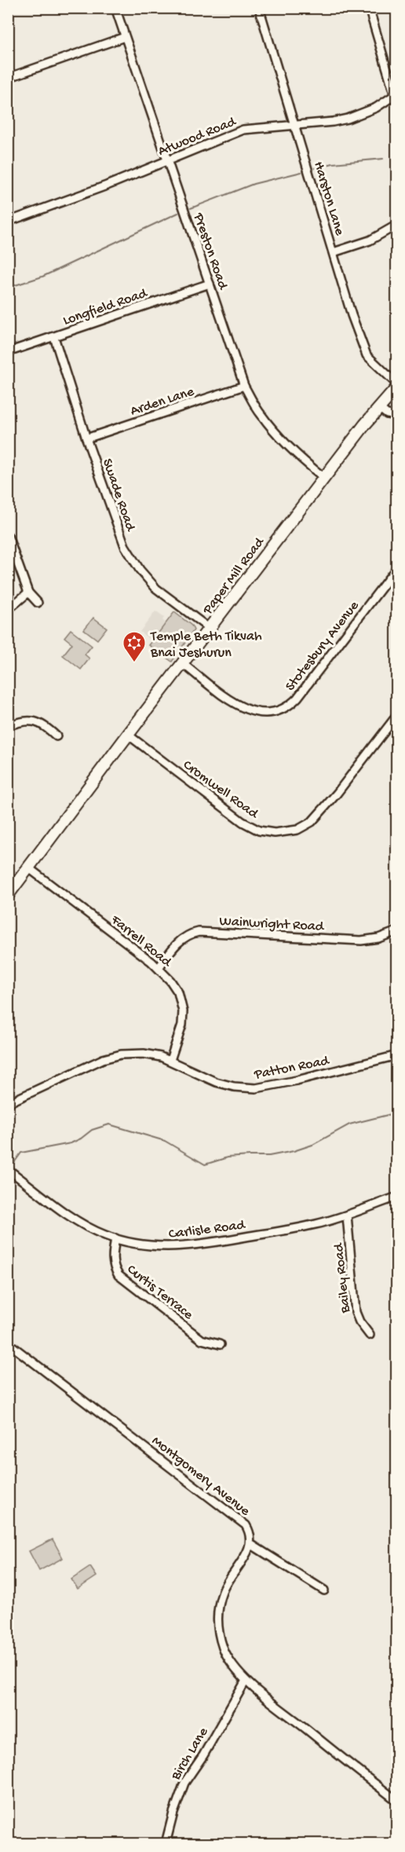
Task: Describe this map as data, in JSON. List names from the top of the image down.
{
  "streets": {
    "main road": ["Paper Mill Road"],
    "street": [
      "Atwood Road",
      "Harston Lane",
      "Preston Road",
      "Longfield Road",
      "Arden Lane",
      "Swade Road",
      "Stotesbury Avenue",
      "Cromwell Road",
      "Wainwright Road",
      "Farrell Road",
      "Patton Road",
      "Carlisle Road",
      "Bailey Road",
      "Curtis Terrace",
      "Montgomery Avenue",
      "Birch Lane"
    ]
  },
  "crossings": [
    ["Atwood Road", "Harston Lane"],
    ["Atwood Road", "Preston Road"],
    ["Harston Lane", "Paper Mill Road"],
    ["Preston Road", "Longfield Road"],
    ["Preston Road", "Arden Lane"],
    ["Preston Road", "Paper Mill Road"],
    ["Longfield Road", "Swade Road"],
    ["Arden Lane", "Swade Road"],
    ["Swade Road", "Paper Mill Road"],
    ["Paper Mill Road", "Stotesbury Avenue"],
    ["Paper Mill Road", "Cromwell Road"],
    ["Paper Mill Road", "Farrell Road"],
    ["Wainwright Road", "Farrell Road"],
    ["Farrell Road", "Patton Road"],
    ["Carlisle Road", "Bailey Road"],
    ["Carlisle Road", "Curtis Terrace"]
  ],
  "places": {
    "synagogue": ["Temple Beth Tikvah Bnai Jeshurun"]
  }
}
